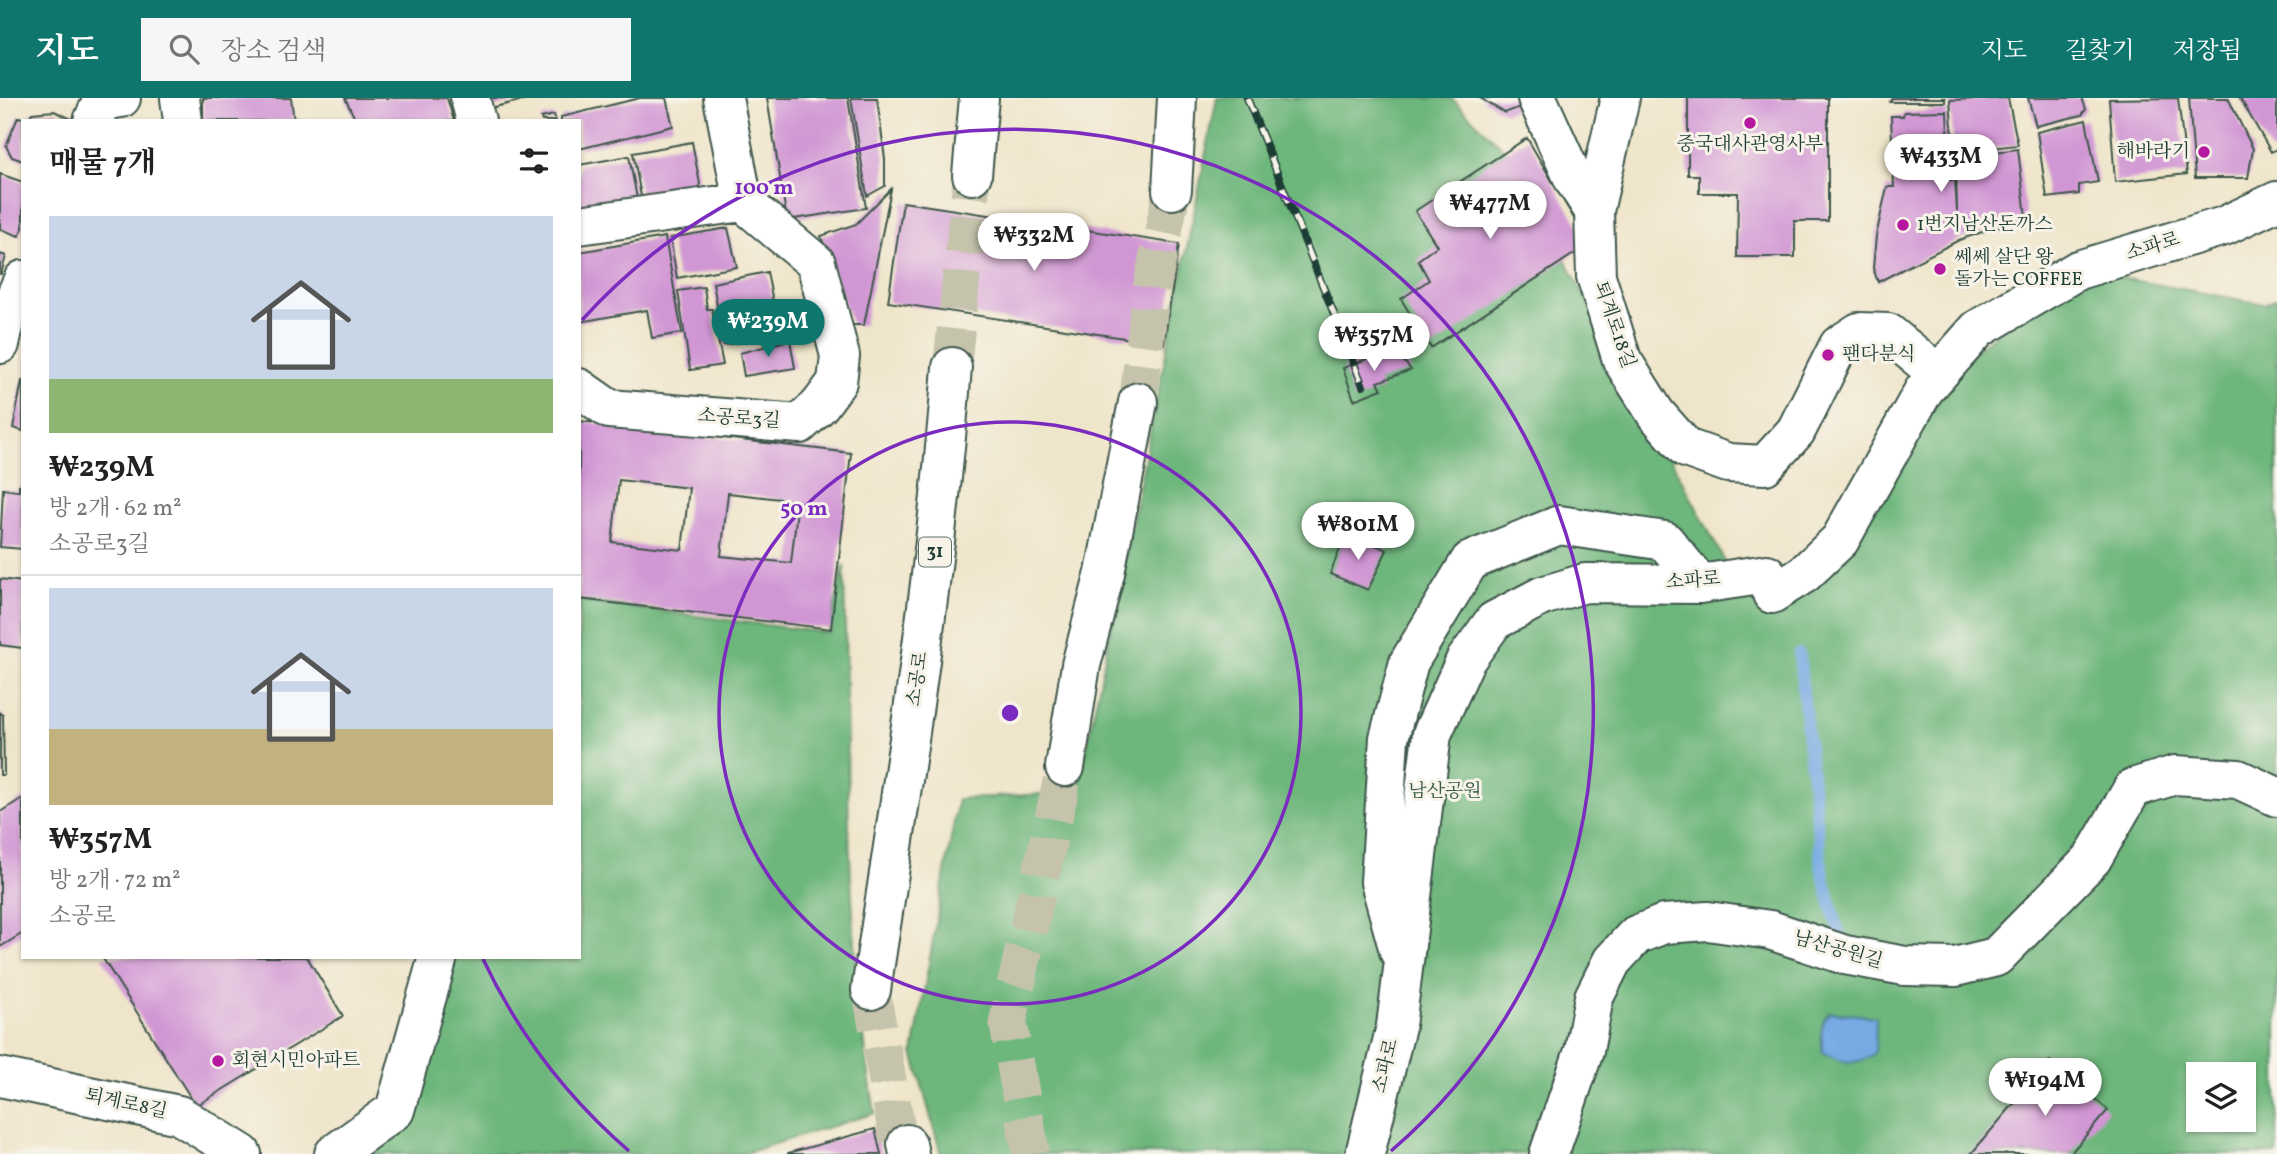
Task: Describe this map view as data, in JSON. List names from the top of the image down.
{
  "streets": {
    "street": [
      "소파로",
      "퇴계로18길",
      "소공로3길",
      "31",
      "소공로",
      "남산공원길",
      "퇴계로8길"
    ]
  },
  "crossings": [
    ["소파로", "퇴계로18길"]
  ],
  "parks": ["남산공원"],
  "places": [
    "중국대사관영사부",
    "해바라기",
    "1번지남산돈까스",
    "쎄쎄 살단 왕 돌가는 COFFEE",
    "팬다분식",
    "회현시민아파트"
  ],
  "page": {
    "header": "지도",
    "search": "장소 검색",
    "nav": ["지도", "길찾기", "저장됨"],
    "heading": "매물 7개",
    "price": [
      "₩433M",
      "₩477M",
      "₩332M",
      "₩239M",
      "₩357M",
      "₩801M",
      "₩194M"
    ],
    "list": [
      {
        "name": "₩239M",
        "note": "방 2개 · 62 m² · 소공로3길"
      },
      {
        "name": "₩357M",
        "note": "방 2개 · 72 m² · 소공로"
      }
    ]
  },
  "rings": ["100 m", "50 m"]
}
